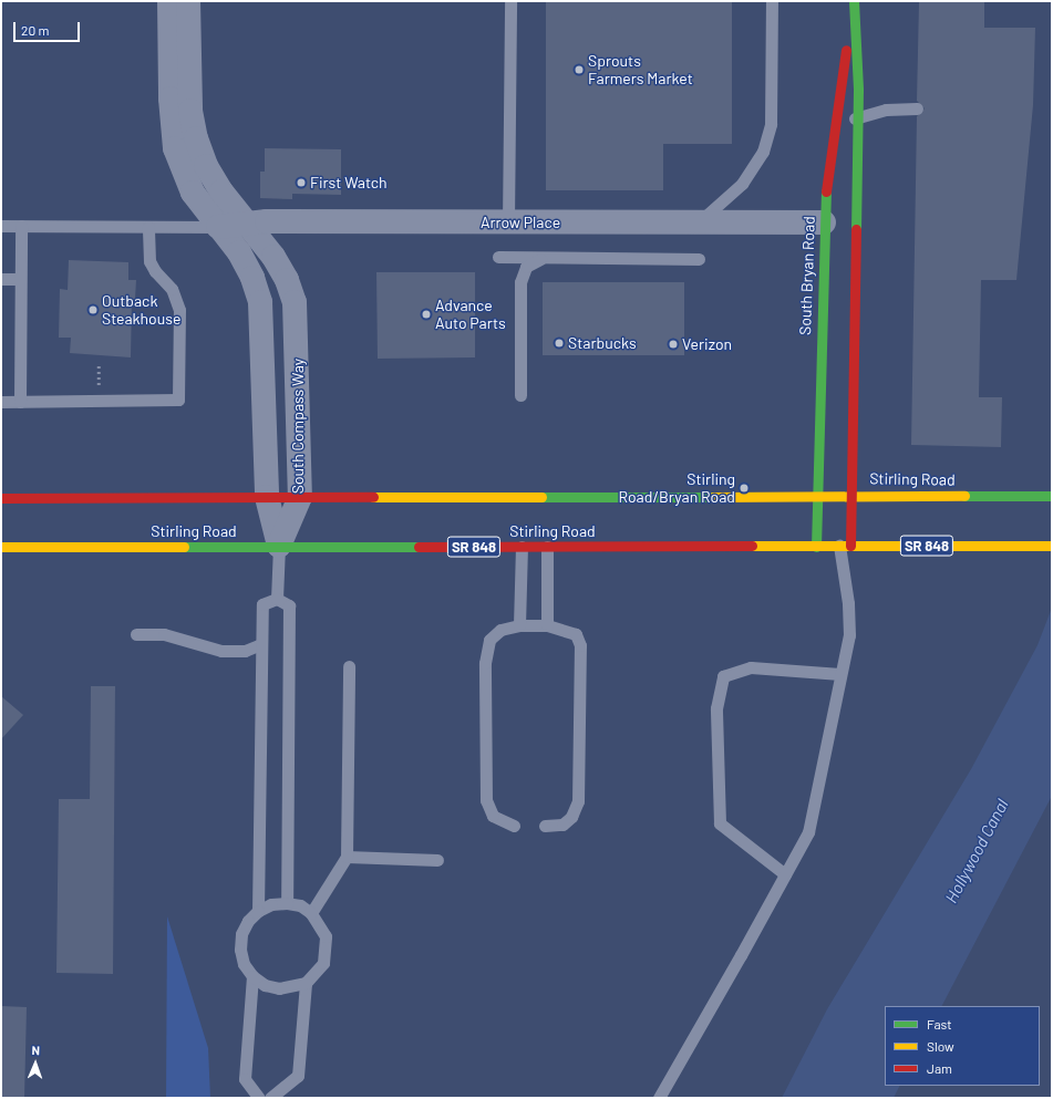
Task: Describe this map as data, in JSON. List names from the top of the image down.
{
  "streets": {
    "main road": ["South Bryan Road", "Stirling Road", "SR 848"],
    "street": ["Arrow Place", "South Compass Way"]
  },
  "crossings": [
    ["Arrow Place", "South Bryan Road"],
    ["Arrow Place", "South Compass Way"],
    ["South Bryan Road", "Stirling Road"],
    ["South Compass Way", "Stirling Road"]
  ],
  "water": ["Hollywood Canal"],
  "places": [
    "Sprouts Farmers Market",
    "First Watch",
    "Outback Steakhouse",
    "Advance Auto Parts",
    "Starbucks",
    "Verizon",
    "Stirling Road/Bryan Road"
  ],
  "legend": ["Fast", "Slow", "Jam"],
  "scale_bar": "20 m",
  "north": "top"
}
